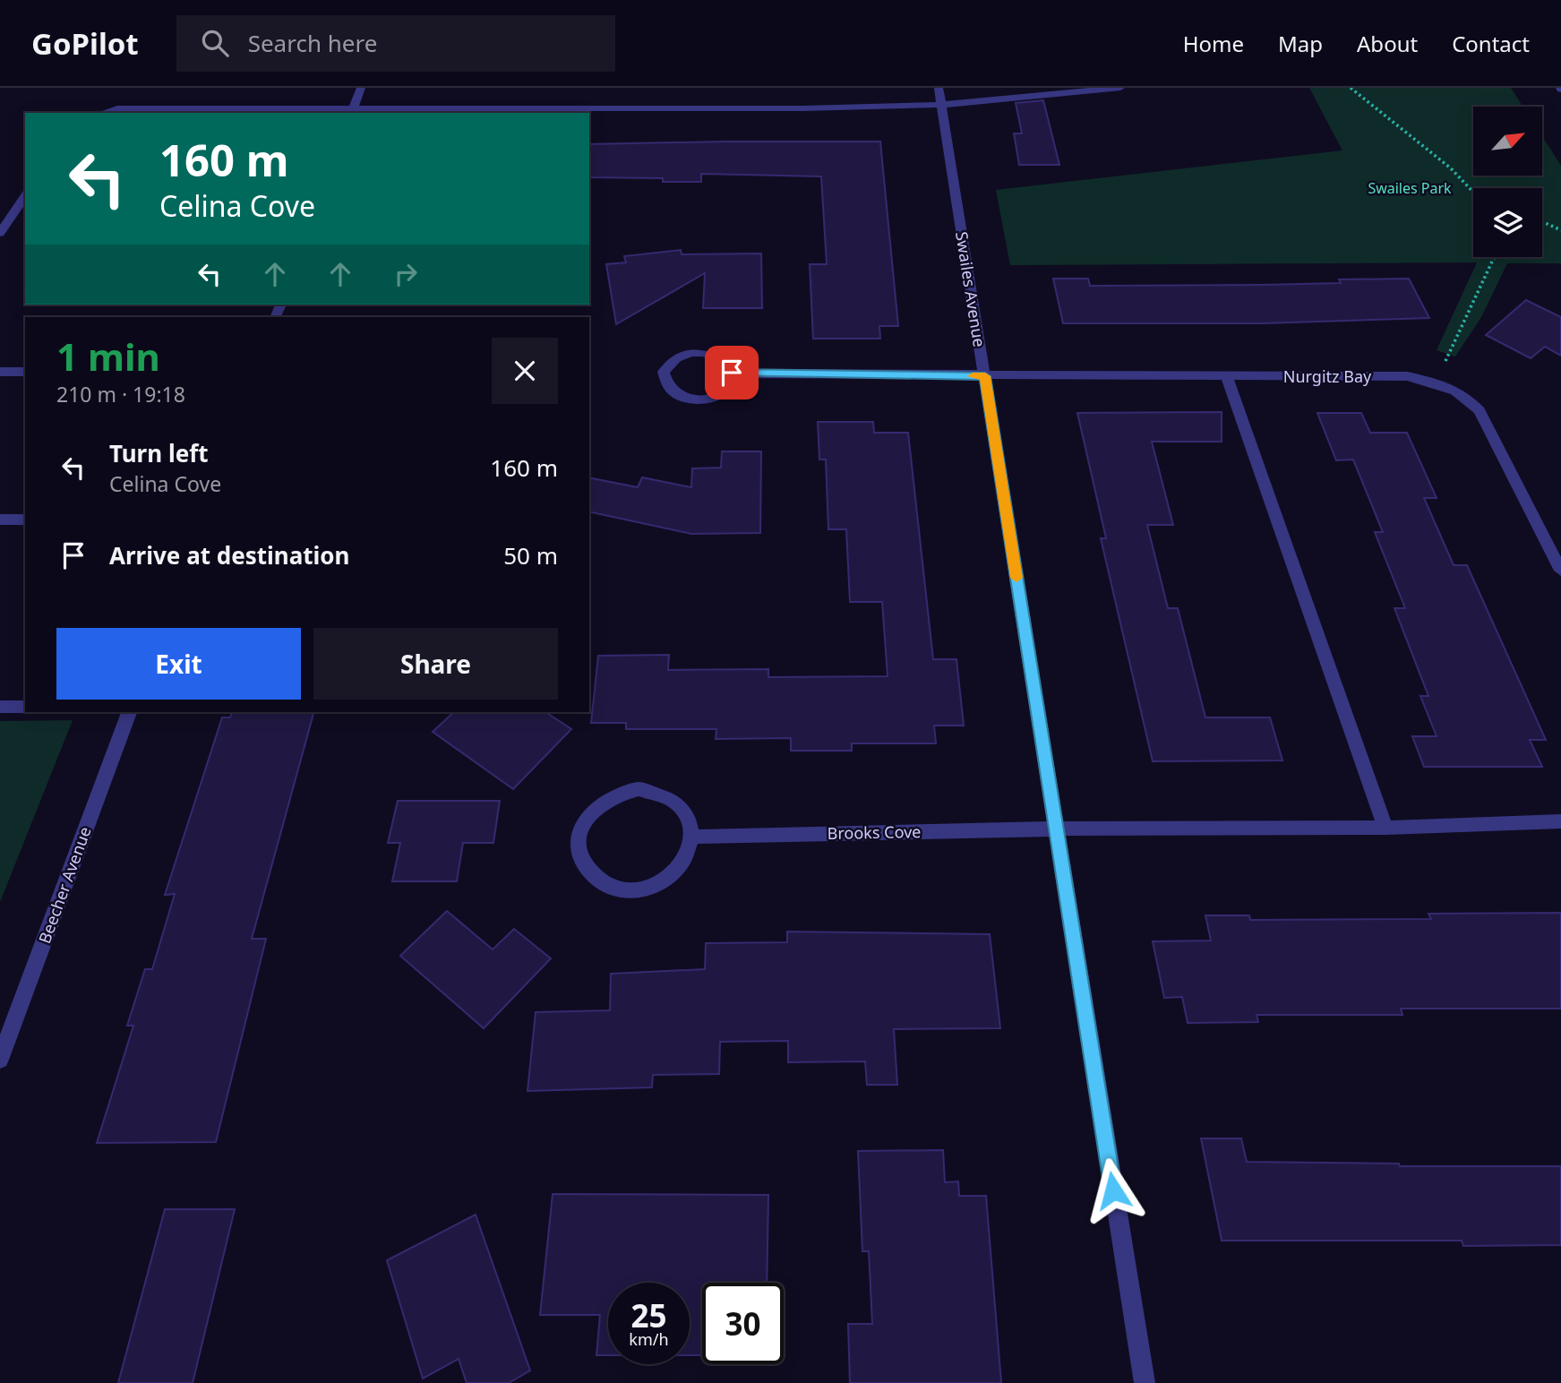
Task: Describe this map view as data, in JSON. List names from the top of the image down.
{
  "streets": {
    "street": [
      "Swailes Avenue",
      "Nurgitz Bay",
      "Brooks Cove",
      "Beecher Avenue"
    ]
  },
  "crossings": [
    ["Swailes Avenue", "Nurgitz Bay"],
    ["Swailes Avenue", "Brooks Cove"]
  ],
  "parks": ["Swailes Park"],
  "north": "top right",
  "page": {
    "header": "GoPilot",
    "search": "Search here",
    "nav": [
      "Home",
      "Map",
      "About",
      "Contact"
    ],
    "turn": ["160 m", "Celina Cove"],
    "heading": ["1 min", "210 m · 19:18"],
    "list": [
      {
        "name": "Turn left",
        "note": "Celina Cove",
        "value": "160 m"
      },
      {
        "name": "Arrive at destination",
        "value": "50 m"
      }
    ],
    "buttons": ["Exit", "Share"],
    "speed": "25 km/h",
    "limit": "30"
  }
}
